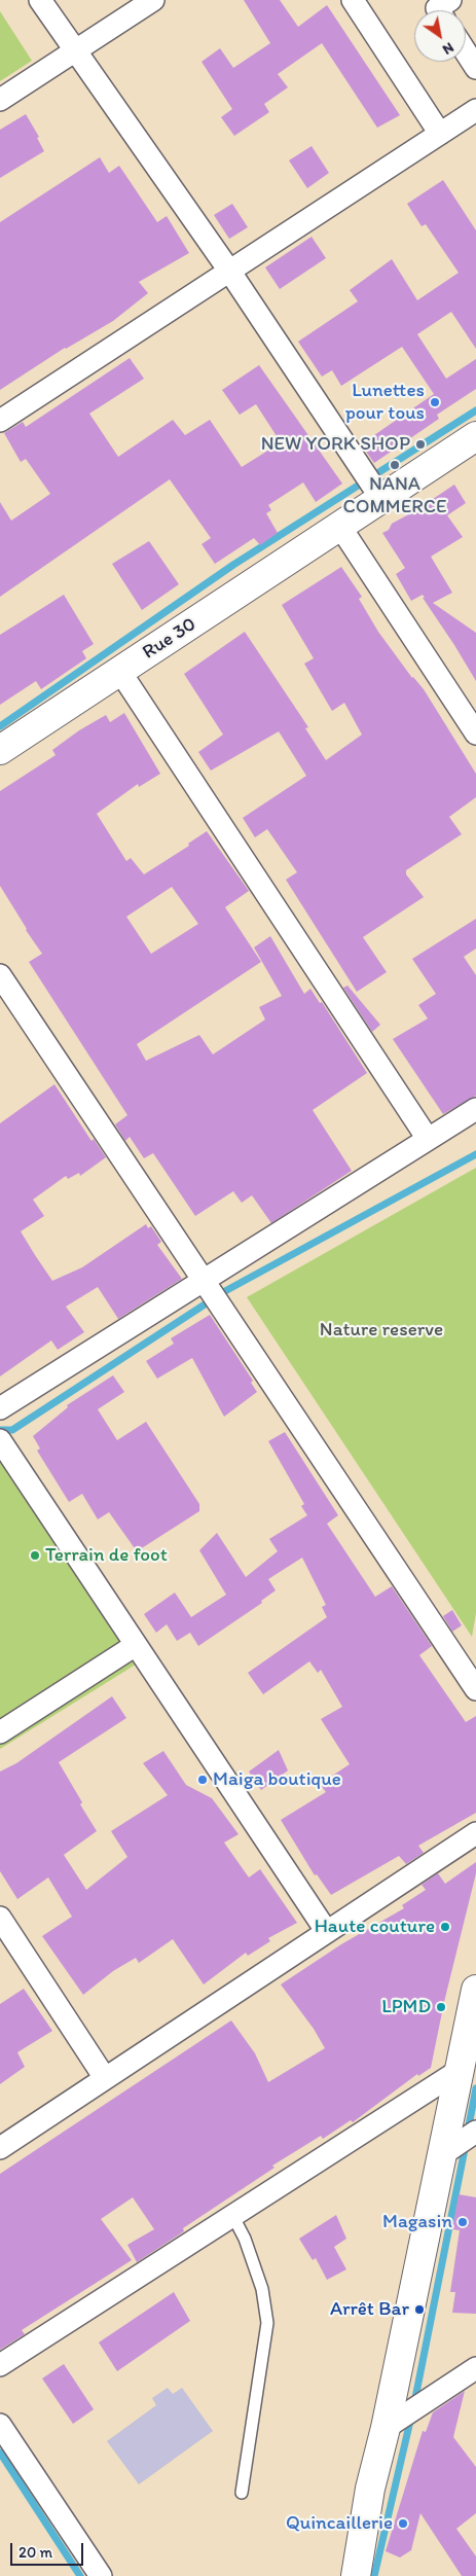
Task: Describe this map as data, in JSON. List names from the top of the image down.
{
  "streets": {
    "street": ["Rue 30"]
  },
  "parks": ["Nature reserve"],
  "places": [
    "Lunettes pour tous",
    "NEW YORK SHOP",
    "NANA COMMERCE",
    "Terrain de foot",
    "Maiga boutique",
    "Haute couture",
    "LPMD",
    "Magasin",
    "Arrêt Bar",
    "Quincaillerie"
  ],
  "scale_bar": "20 m",
  "north": "bottom right"
}
